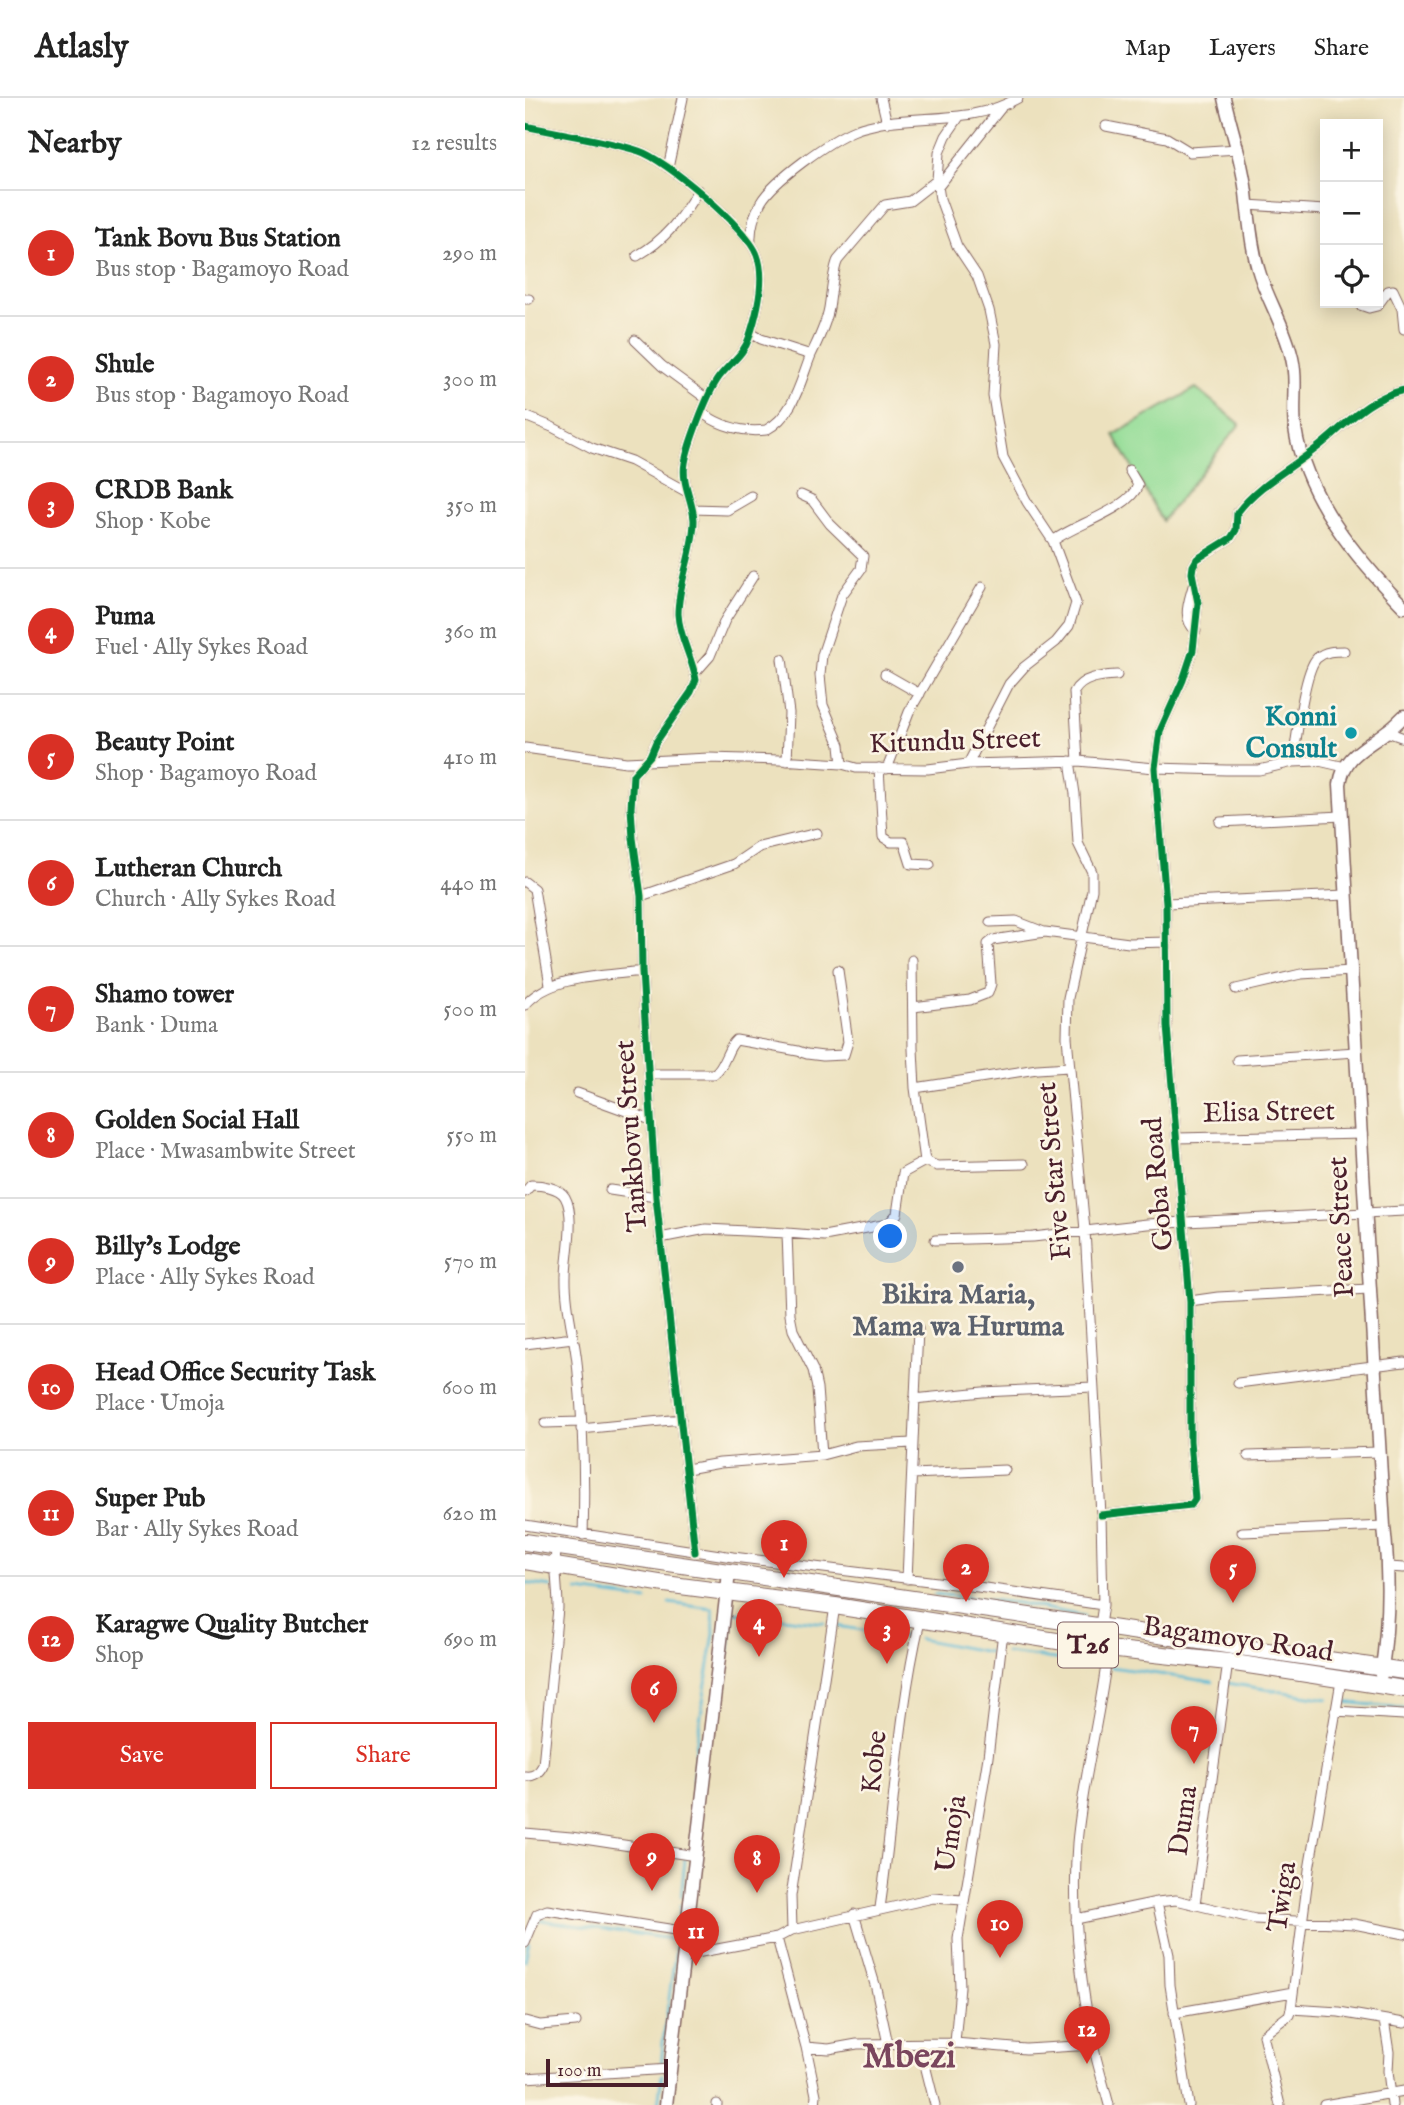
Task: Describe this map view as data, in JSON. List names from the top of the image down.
{
  "streets": {
    "highway": ["Bagamoyo Road", "T26"],
    "street": [
      "Kitundu Street",
      "Elisa Street",
      "Tankbovu Street",
      "Five Star Street",
      "Goba Road",
      "Peace Street",
      "Kobe",
      "Duma",
      "Umoja",
      "Twiga"
    ]
  },
  "crossings": [
    ["Kitundu Street", "Tankbovu Street"],
    ["Kitundu Street", "Five Star Street"],
    ["Kitundu Street", "Goba Road"],
    ["Kitundu Street", "Peace Street"],
    ["Elisa Street", "Goba Road"],
    ["Elisa Street", "Peace Street"],
    ["Five Star Street", "Goba Road"],
    ["Five Star Street", "Bagamoyo Road"],
    ["Peace Street", "Bagamoyo Road"],
    ["Bagamoyo Road", "Kobe"],
    ["Bagamoyo Road", "Duma"],
    ["Bagamoyo Road", "Umoja"],
    ["Bagamoyo Road", "Twiga"]
  ],
  "districts": ["Mbezi"],
  "places": ["Konni Consult", "Bikira Maria, Mama wa Huruma"],
  "scale_bar": "100 m",
  "page": {
    "header": "Atlasly",
    "nav": ["Map", "Layers", "Share"],
    "heading": ["Nearby", "12 results"],
    "map_buttons": ["+", "−"],
    "list": [
      {
        "mark": "1",
        "name": "Tank Bovu Bus Station",
        "note": "Bus stop · Bagamoyo Road",
        "value": "290 m"
      },
      {
        "mark": "2",
        "name": "Shule",
        "note": "Bus stop · Bagamoyo Road",
        "value": "300 m"
      },
      {
        "mark": "3",
        "name": "CRDB Bank",
        "note": "Shop · Kobe",
        "value": "350 m"
      },
      {
        "mark": "4",
        "name": "Puma",
        "note": "Fuel · Ally Sykes Road",
        "value": "360 m"
      },
      {
        "mark": "5",
        "name": "Beauty Point",
        "note": "Shop · Bagamoyo Road",
        "value": "410 m"
      },
      {
        "mark": "6",
        "name": "Lutheran Church",
        "note": "Church · Ally Sykes Road",
        "value": "440 m"
      },
      {
        "mark": "7",
        "name": "Shamo tower",
        "note": "Bank · Duma",
        "value": "500 m"
      },
      {
        "mark": "8",
        "name": "Golden Social Hall",
        "note": "Place · Mwasambwite Street",
        "value": "550 m"
      },
      {
        "mark": "9",
        "name": "Billy's Lodge",
        "note": "Place · Ally Sykes Road",
        "value": "570 m"
      },
      {
        "mark": "10",
        "name": "Head Office Security Task",
        "note": "Place · Umoja",
        "value": "600 m"
      },
      {
        "mark": "11",
        "name": "Super Pub",
        "note": "Bar · Ally Sykes Road",
        "value": "620 m"
      },
      {
        "mark": "12",
        "name": "Karagwe Quality Butcher",
        "note": "Shop",
        "value": "690 m"
      }
    ],
    "pins": [
      "1",
      "2",
      "5",
      "4",
      "3",
      "6",
      "7",
      "9",
      "8",
      "10",
      "11",
      "12"
    ],
    "buttons": ["Save", "Share"],
    "scale": "100 m"
  }
}
